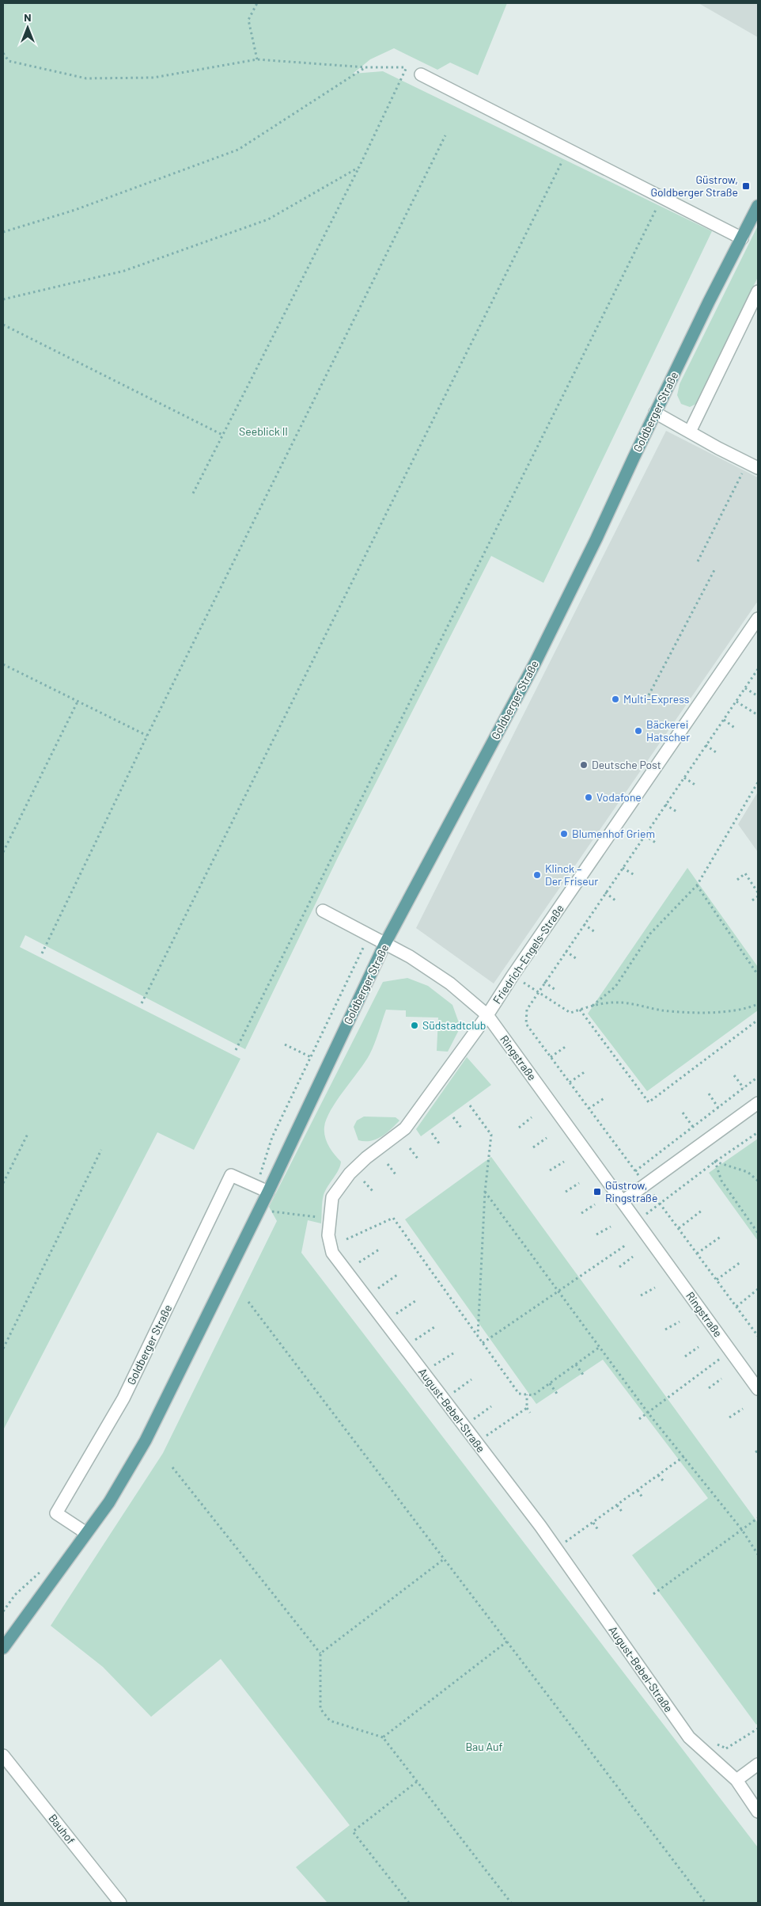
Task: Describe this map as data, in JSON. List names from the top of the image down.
{
  "streets": {
    "main road": ["Goldberger Straße"],
    "street": [
      "Friedrich-Engels-Straße",
      "Ringstraße",
      "August-Bebel-Straße",
      "Bauhof"
    ]
  },
  "crossings": [
    ["Goldberger Straße", "Ringstraße"],
    ["Friedrich-Engels-Straße", "Ringstraße"],
    ["Friedrich-Engels-Straße", "August-Bebel-Straße"],
    ["Ringstraße", "August-Bebel-Straße"]
  ],
  "parks": ["Seeblick II", "Bau Auf"],
  "places": {
    "transit": ["Güstrow, Goldberger Straße", "Güstrow, Ringstraße"],
    "other": [
      "Multi-Express",
      "Bäckerei Hatscher",
      "Deutsche Post",
      "Vodafone",
      "Blumenhof Griem",
      "Klinck – Der Friseur",
      "Südstadtclub"
    ]
  },
  "north": "top"
}
